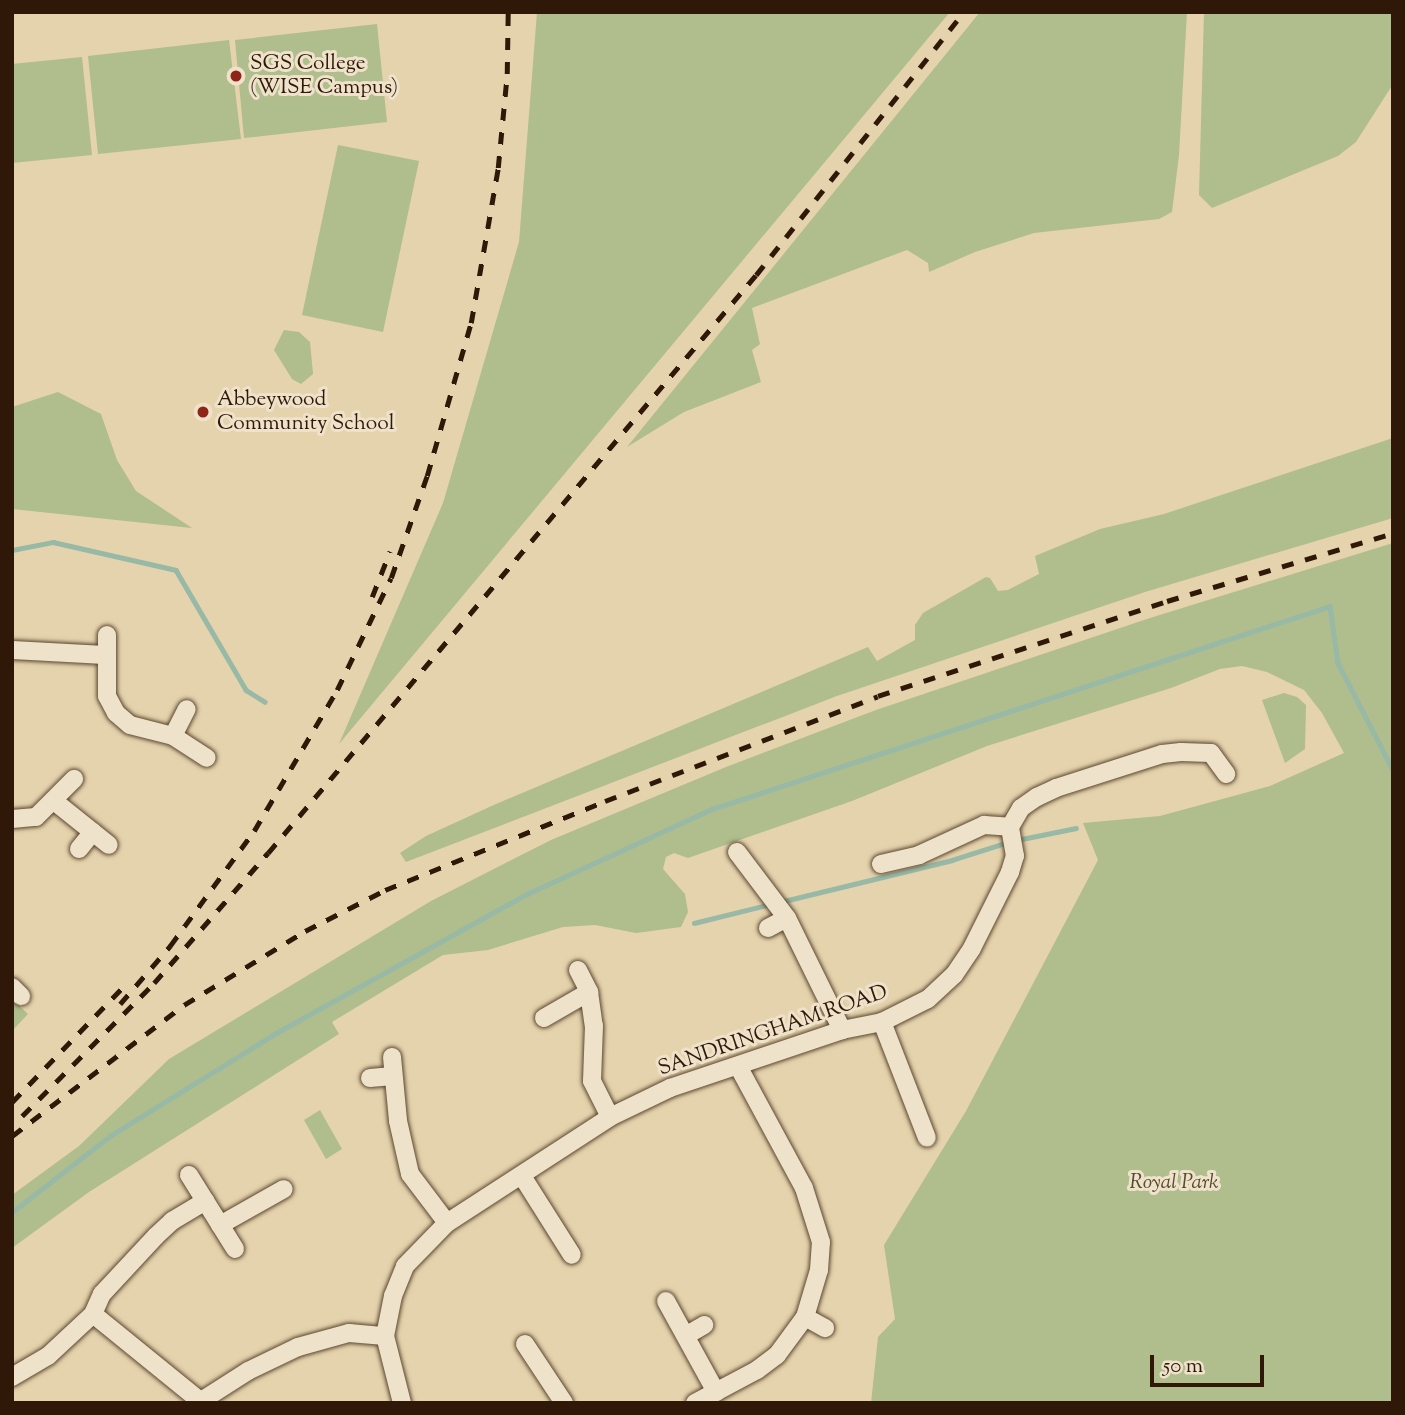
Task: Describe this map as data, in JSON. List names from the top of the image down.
{
  "streets": {
    "street": ["SANDRINGHAM ROAD"]
  },
  "parks": ["Royal Park"],
  "places": ["SGS College (WISE Campus)", "Abbeywood Community School"],
  "scale_bar": "50 m"
}
